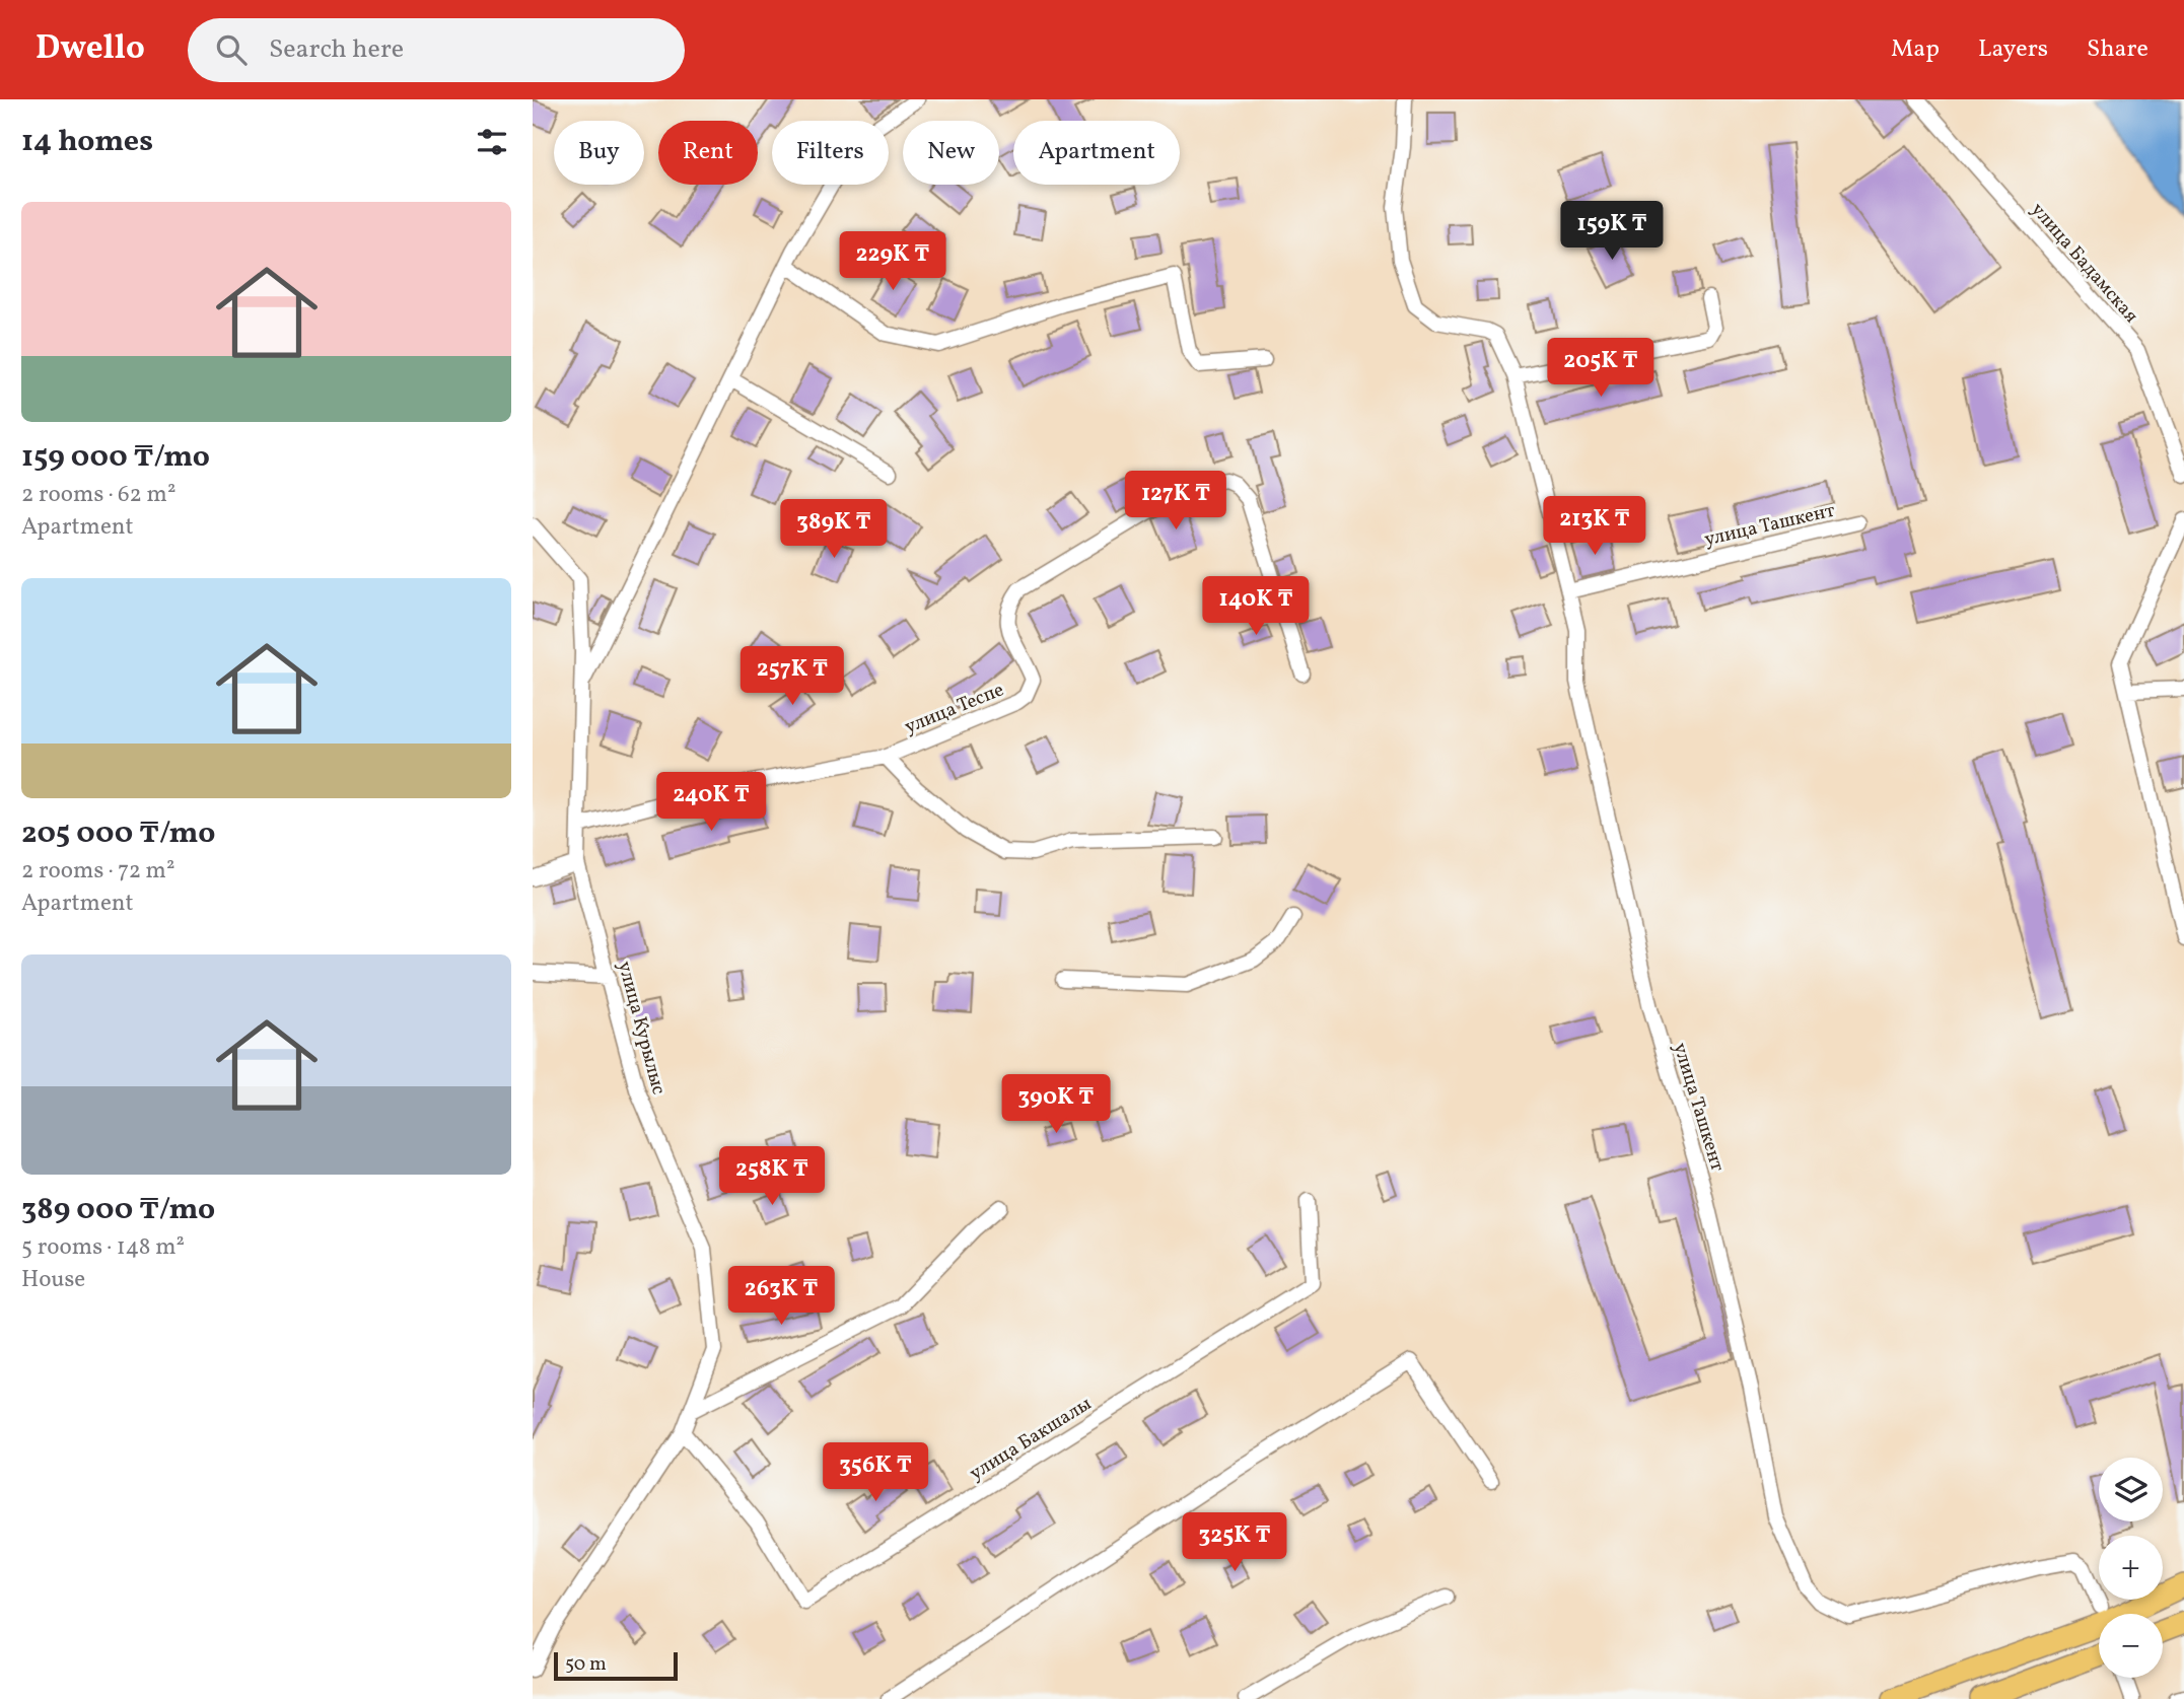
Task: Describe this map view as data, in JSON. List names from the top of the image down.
{
  "streets": {
    "street": [
      "улица Бадамская",
      "улица Ташкент",
      "улица Теспе",
      "улица Курылыс",
      "улица Бакшалы"
    ]
  },
  "crossings": [
    ["улица Теспе", "улица Курылыс"],
    ["улица Курылыс", "улица Бакшалы"]
  ],
  "scale_bar": "50 m",
  "page": {
    "header": "Dwello",
    "search": "Search here",
    "nav": ["Map", "Layers", "Share"],
    "heading": "14 homes",
    "chip": [
      "Buy",
      "Rent",
      "Filters",
      "New",
      "Apartment"
    ],
    "list": [
      {
        "name": "159 000 ₸/mo",
        "note": "2 rooms · 62 m² · Apartment"
      },
      {
        "name": "205 000 ₸/mo",
        "note": "2 rooms · 72 m² · Apartment"
      },
      {
        "name": "389 000 ₸/mo",
        "note": "5 rooms · 148 m² · House"
      }
    ],
    "price": [
      "159K ₸",
      "229K ₸",
      "205K ₸",
      "127K ₸",
      "213K ₸",
      "389K ₸",
      "140K ₸",
      "257K ₸",
      "240K ₸",
      "390K ₸",
      "258K ₸",
      "263K ₸",
      "356K ₸",
      "325K ₸"
    ],
    "map_buttons": ["+", "−"],
    "scale": "50 m"
  }
}
